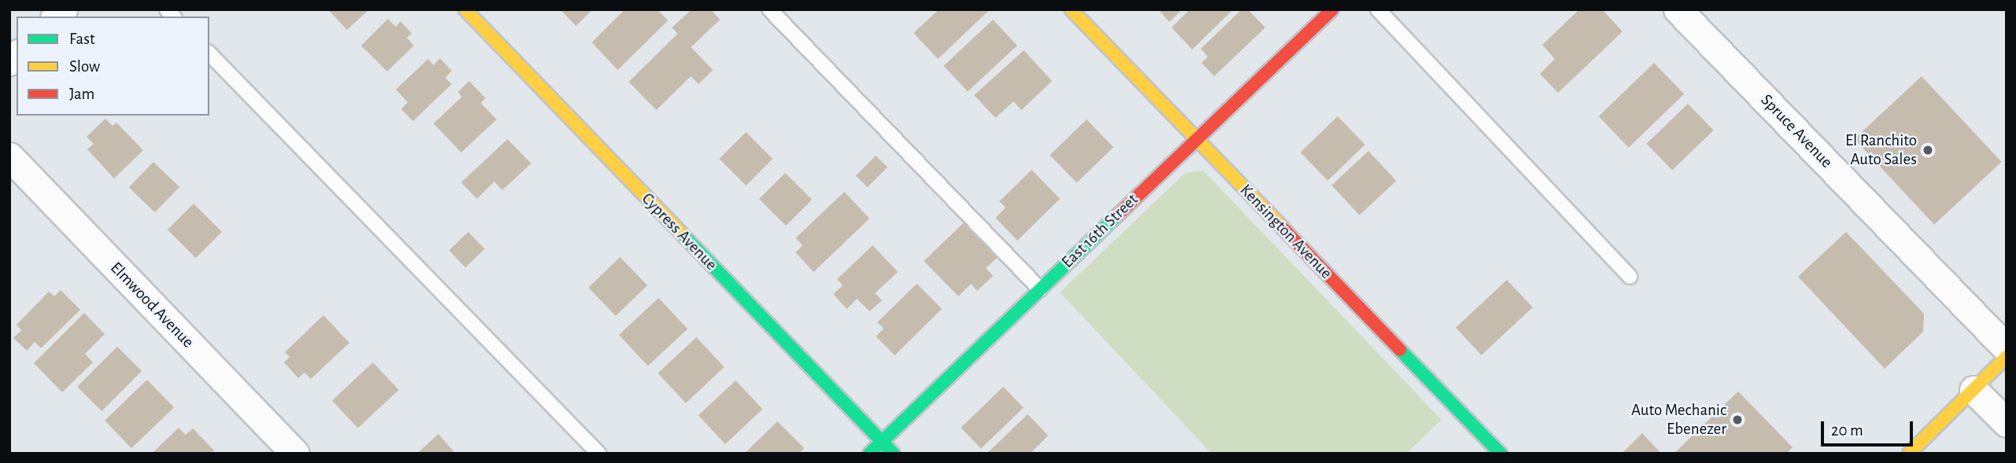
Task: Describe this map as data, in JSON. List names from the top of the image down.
{
  "streets": {
    "street": [
      "Spruce Avenue",
      "East 16th Street",
      "Cypress Avenue",
      "Kensington Avenue",
      "Elmwood Avenue"
    ]
  },
  "crossings": [
    ["East 16th Street", "Cypress Avenue"],
    ["East 16th Street", "Kensington Avenue"]
  ],
  "places": ["El Ranchito Auto Sales", "Auto Mechanic Ebenezer"],
  "legend": ["Fast", "Slow", "Jam"],
  "scale_bar": "20 m"
}
